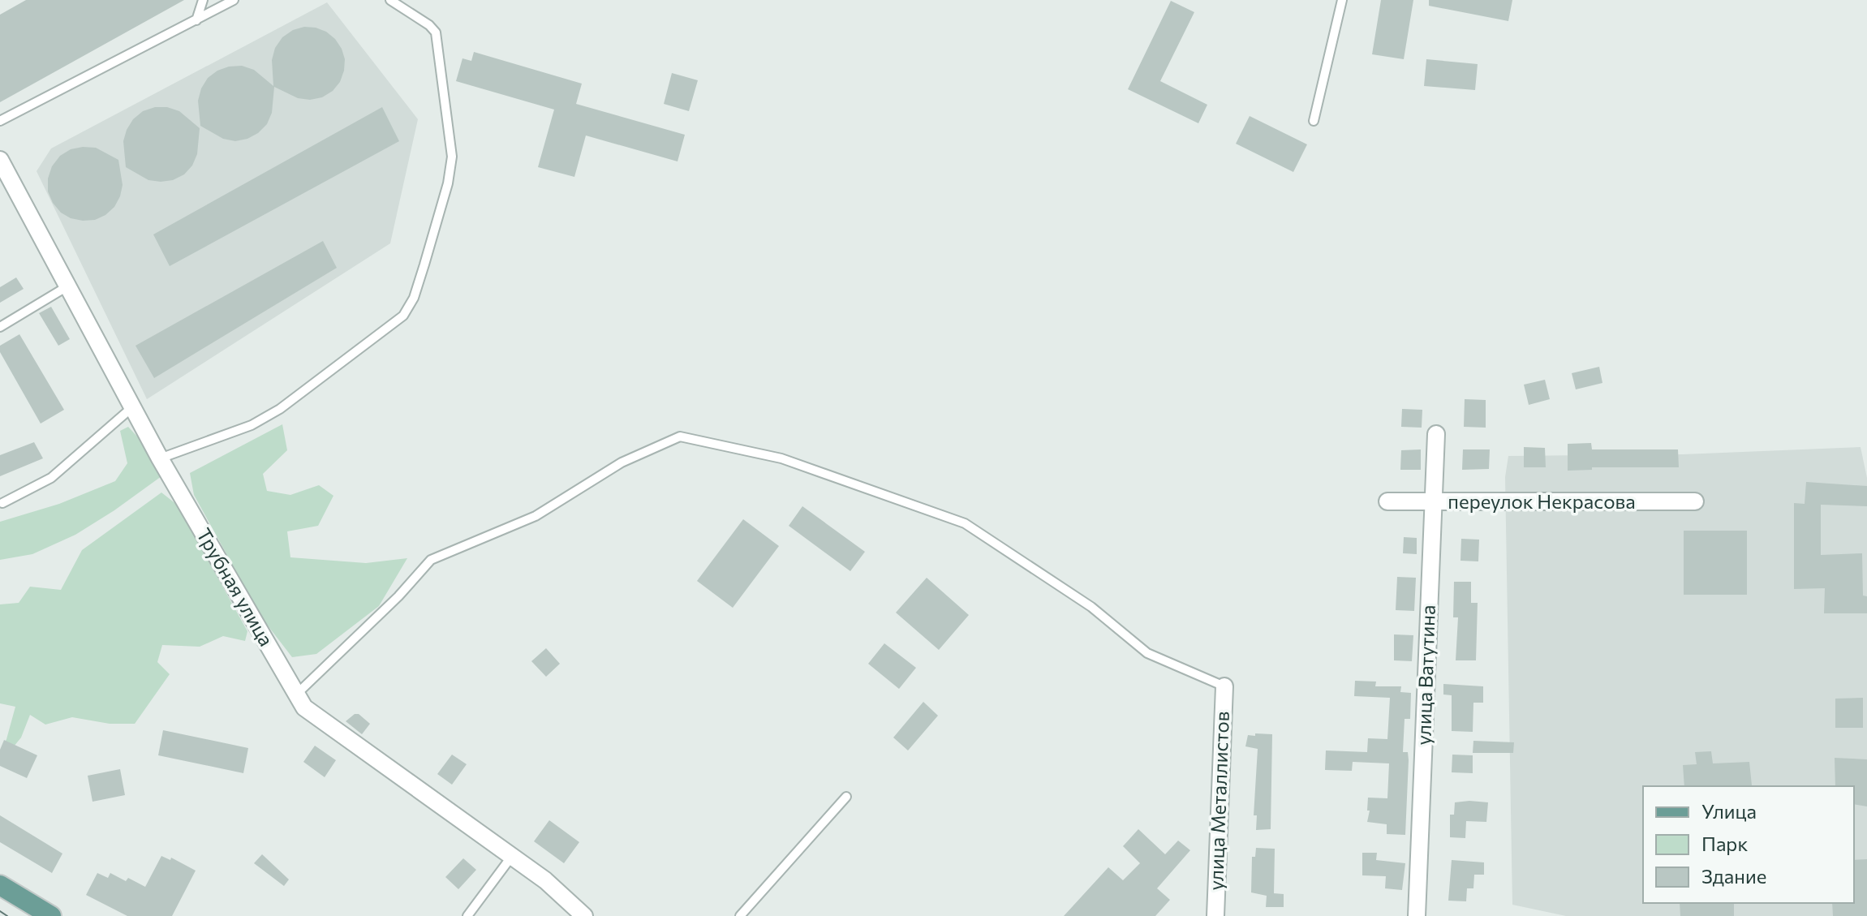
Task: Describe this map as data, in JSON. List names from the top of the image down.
{
  "streets": {
    "street": [
      "переулок Некрасова",
      "Трубная улица",
      "улица Ватутина",
      "улица Металлистов"
    ]
  },
  "crossings": [
    ["переулок Некрасова", "улица Ватутина"]
  ],
  "legend": ["Улица", "Парк", "Здание"]
}
